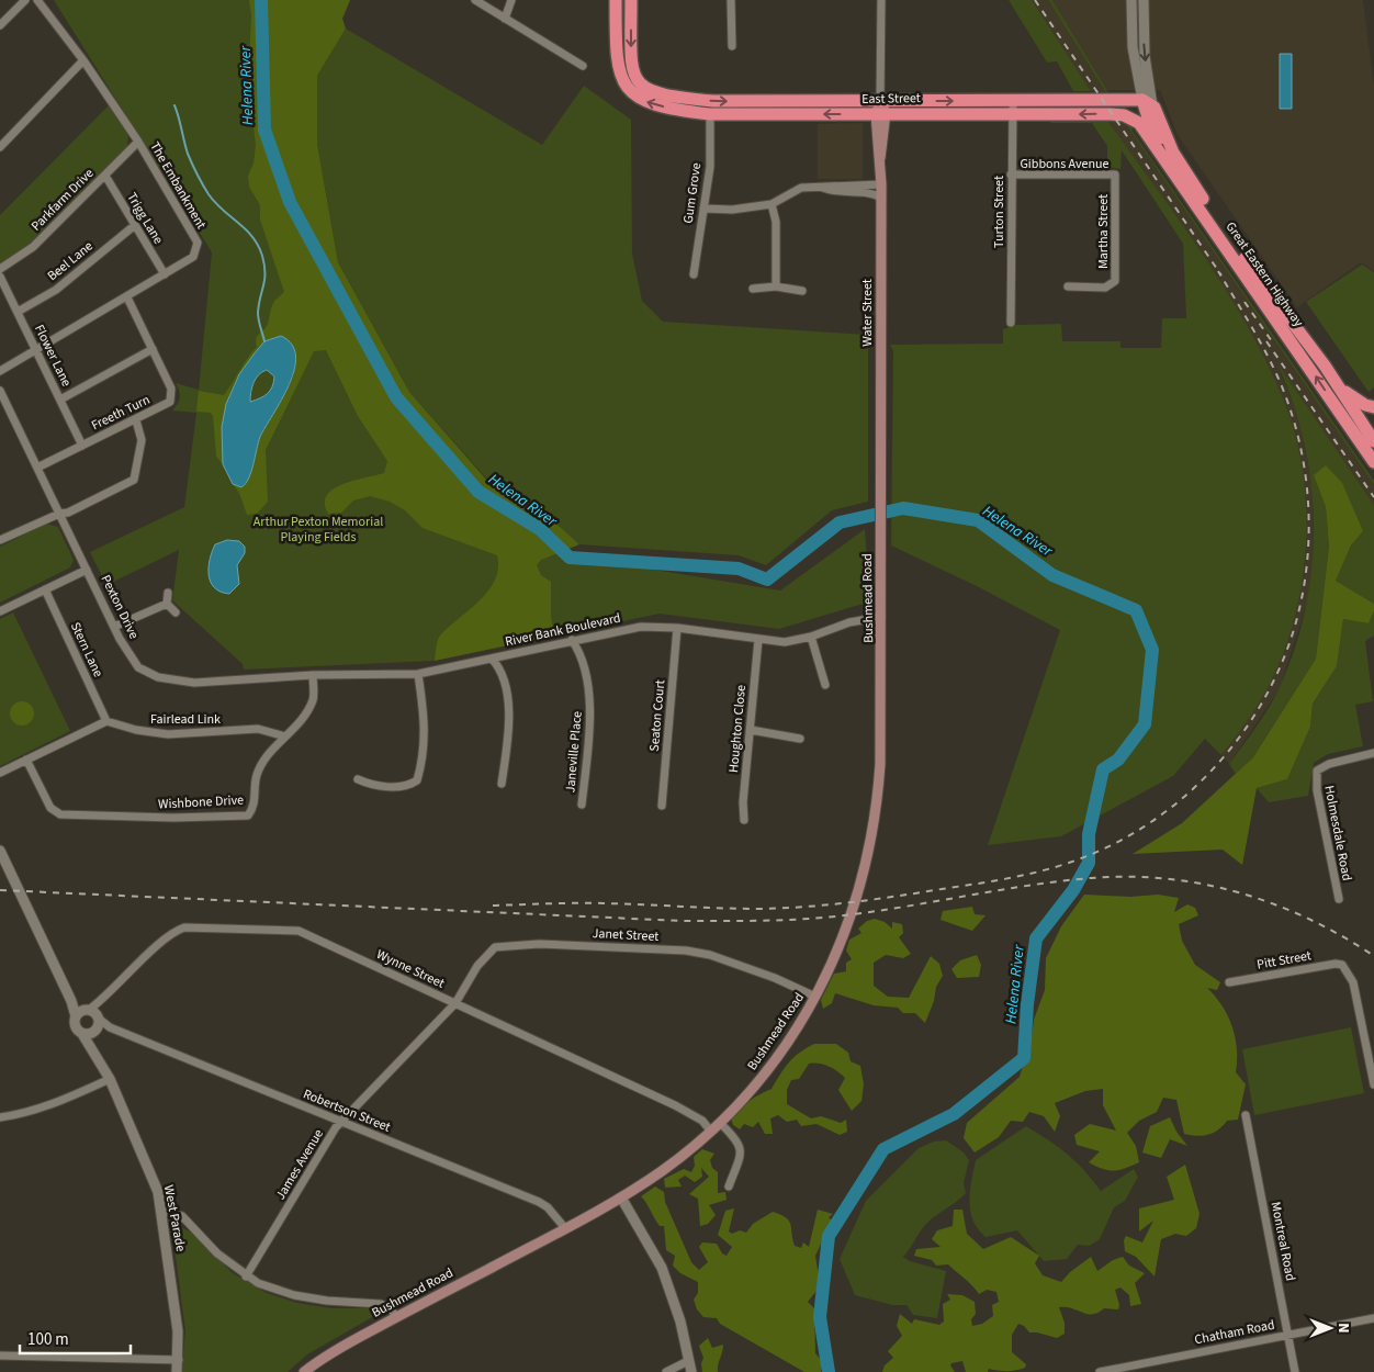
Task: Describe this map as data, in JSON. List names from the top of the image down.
{
  "streets": {
    "highway": ["East Street", "Great Eastern Highway"],
    "main road": ["Water Street", "Bushmead Road"],
    "street": [
      "Gibbons Avenue",
      "The Embankment",
      "Gum Grove",
      "Parkfarm Drive",
      "Turton Street",
      "Trigg Lane",
      "Martha Street",
      "Beel Lane",
      "Flower Lane",
      "Freeth Turn",
      "Pexton Drive",
      "River Bank Boulevard",
      "Stern Lane",
      "Seaton Court",
      "Fairlead Link",
      "Houghton Close",
      "Janeville Place",
      "Wishbone Drive",
      "Holmesdale Road",
      "Janet Street",
      "Pitt Street",
      "Wynne Street",
      "Robertson Street",
      "James Avenue",
      "West Parade",
      "Montreal Road",
      "Chatham Road"
    ]
  },
  "crossings": [
    ["East Street", "Gum Grove"],
    ["East Street", "Turton Street"],
    ["East Street", "Great Eastern Highway"],
    ["East Street", "Water Street"],
    ["Gibbons Avenue", "Turton Street"],
    ["Gibbons Avenue", "Martha Street"],
    ["The Embankment", "Parkfarm Drive"],
    ["The Embankment", "Trigg Lane"],
    ["The Embankment", "Flower Lane"],
    ["The Embankment", "Freeth Turn"],
    ["Parkfarm Drive", "Trigg Lane"],
    ["Trigg Lane", "Beel Lane"],
    ["Beel Lane", "Flower Lane"],
    ["Water Street", "Bushmead Road"],
    ["Flower Lane", "Freeth Turn"],
    ["Freeth Turn", "Pexton Drive"],
    ["Bushmead Road", "River Bank Boulevard"],
    ["Bushmead Road", "Janet Street"],
    ["Bushmead Road", "Wynne Street"],
    ["Bushmead Road", "Robertson Street"],
    ["Pexton Drive", "River Bank Boulevard"],
    ["Pexton Drive", "Wishbone Drive"],
    ["River Bank Boulevard", "Seaton Court"],
    ["River Bank Boulevard", "Houghton Close"],
    ["River Bank Boulevard", "Janeville Place"],
    ["Stern Lane", "Fairlead Link"],
    ["Fairlead Link", "Wishbone Drive"],
    ["Janet Street", "Wynne Street"],
    ["Janet Street", "James Avenue"],
    ["Wynne Street", "Robertson Street"],
    ["Wynne Street", "James Avenue"],
    ["Wynne Street", "West Parade"],
    ["Robertson Street", "James Avenue"],
    ["Robertson Street", "West Parade"],
    ["Montreal Road", "Chatham Road"]
  ],
  "water": ["Helena River"],
  "parks": ["Arthur Pexton Memorial Playing Fields"],
  "scale_bar": "100 m",
  "north": "right"
}
